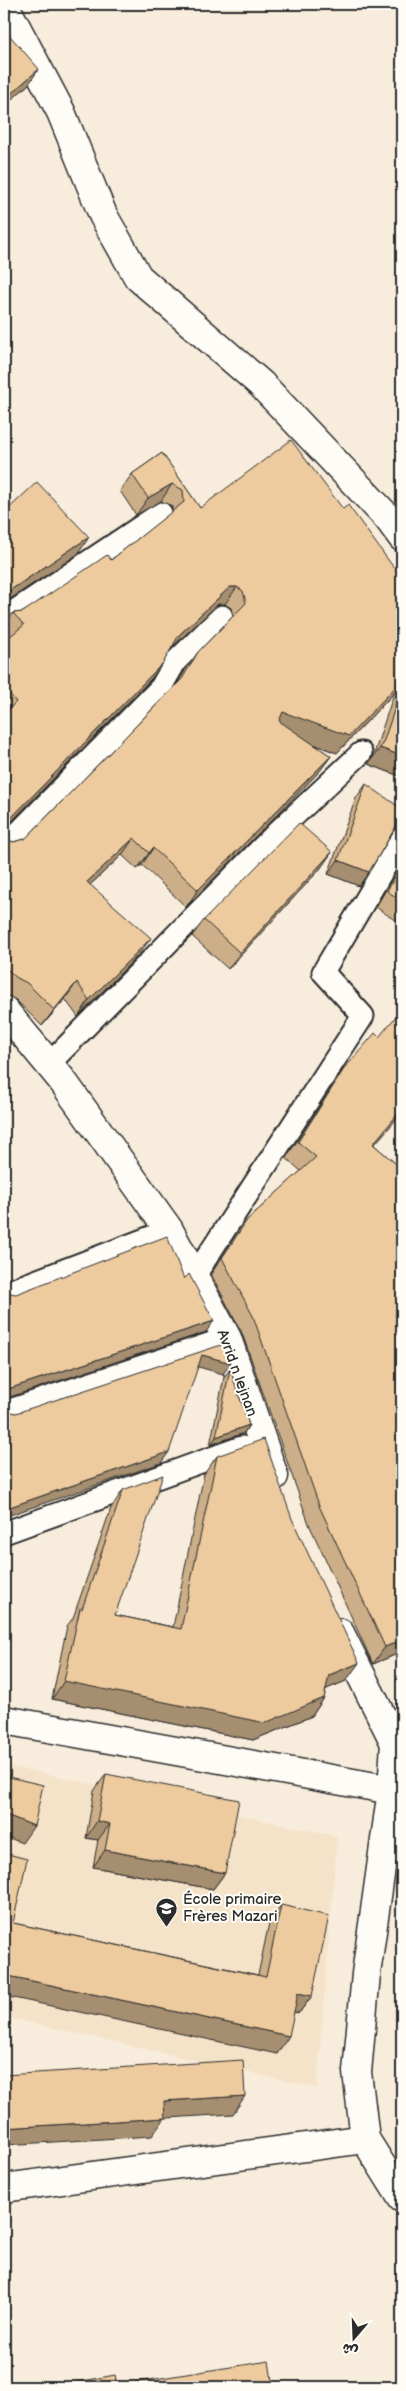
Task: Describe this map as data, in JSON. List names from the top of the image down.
{
  "streets": {
    "street": ["Avrid n lejnan"]
  },
  "places": {
    "school or university": ["École primaire Frères Mazari"]
  },
  "north": "bottom"
}
